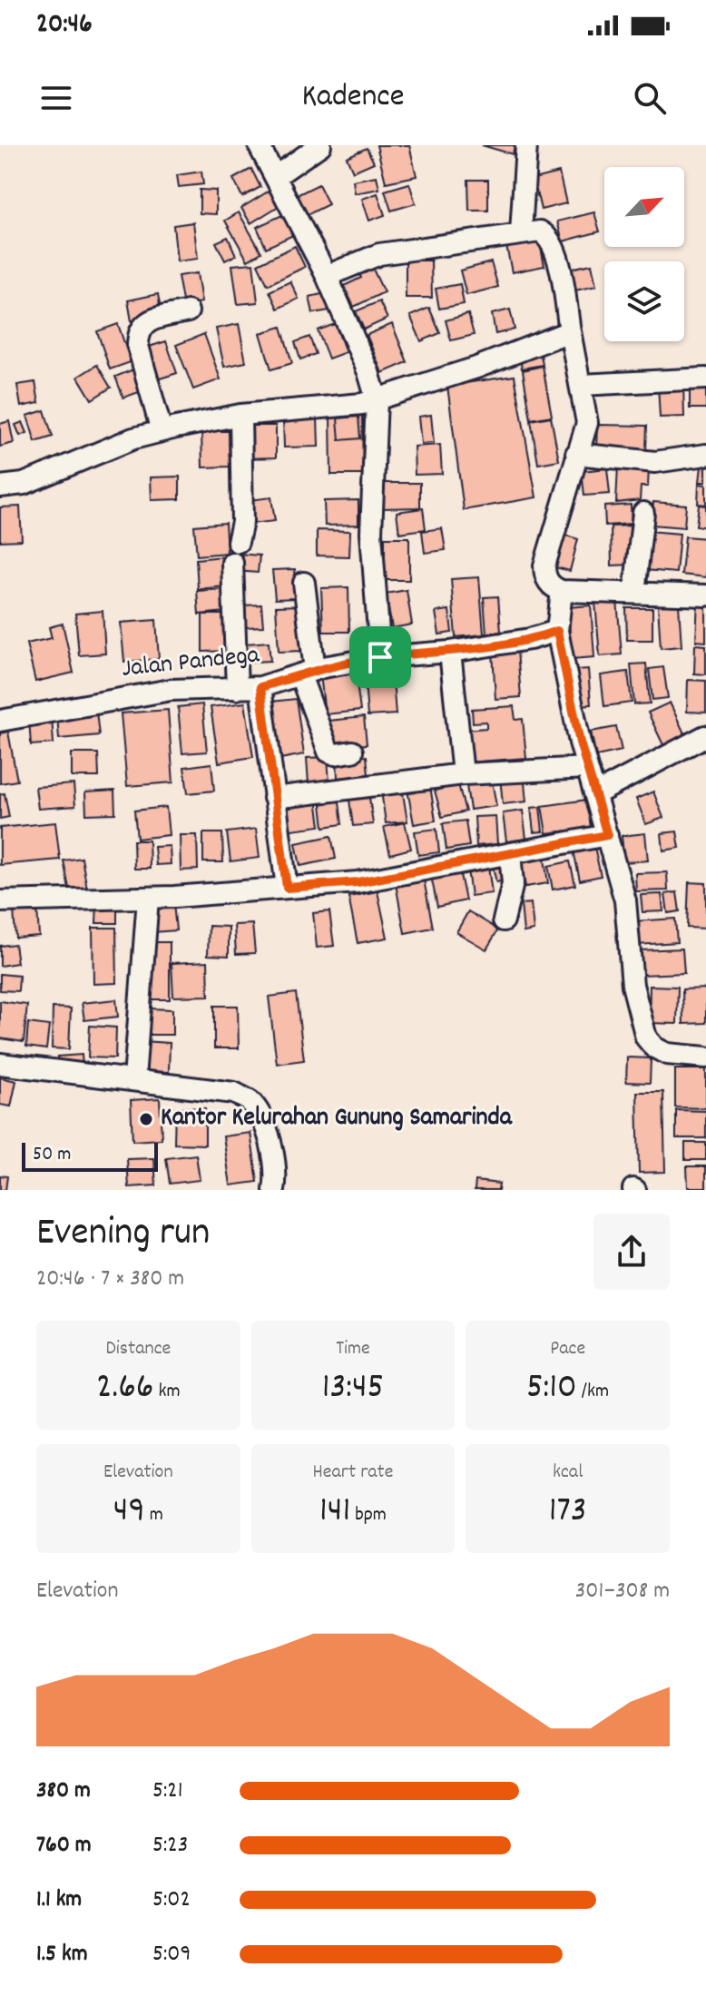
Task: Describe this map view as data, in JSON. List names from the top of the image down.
{
  "streets": {
    "street": ["Jalan Pandega"]
  },
  "places": ["Kantor Kelurahan Gunung Samarinda"],
  "scale_bar": "50 m",
  "north": "top right",
  "page": {
    "status": "20:46",
    "header": "Kadence",
    "scale": "50 m",
    "heading": ["Evening run", "20:46 · 7 × 380 m"],
    "stats": [
      ["Distance", "2.66 km"],
      ["Time", "13:45"],
      ["Pace", "5:10 /km"],
      ["Elevation", "49 m"],
      ["Heart rate", "141 bpm"],
      ["kcal", "173"]
    ],
    "chart": ["Elevation", "301–308 m"],
    "list": [
      {
        "name": "380 m",
        "note": "5:21"
      },
      {
        "name": "760 m",
        "note": "5:23"
      },
      {
        "name": "1.1 km",
        "note": "5:02"
      },
      {
        "name": "1.5 km",
        "note": "5:09"
      }
    ]
  }
}
